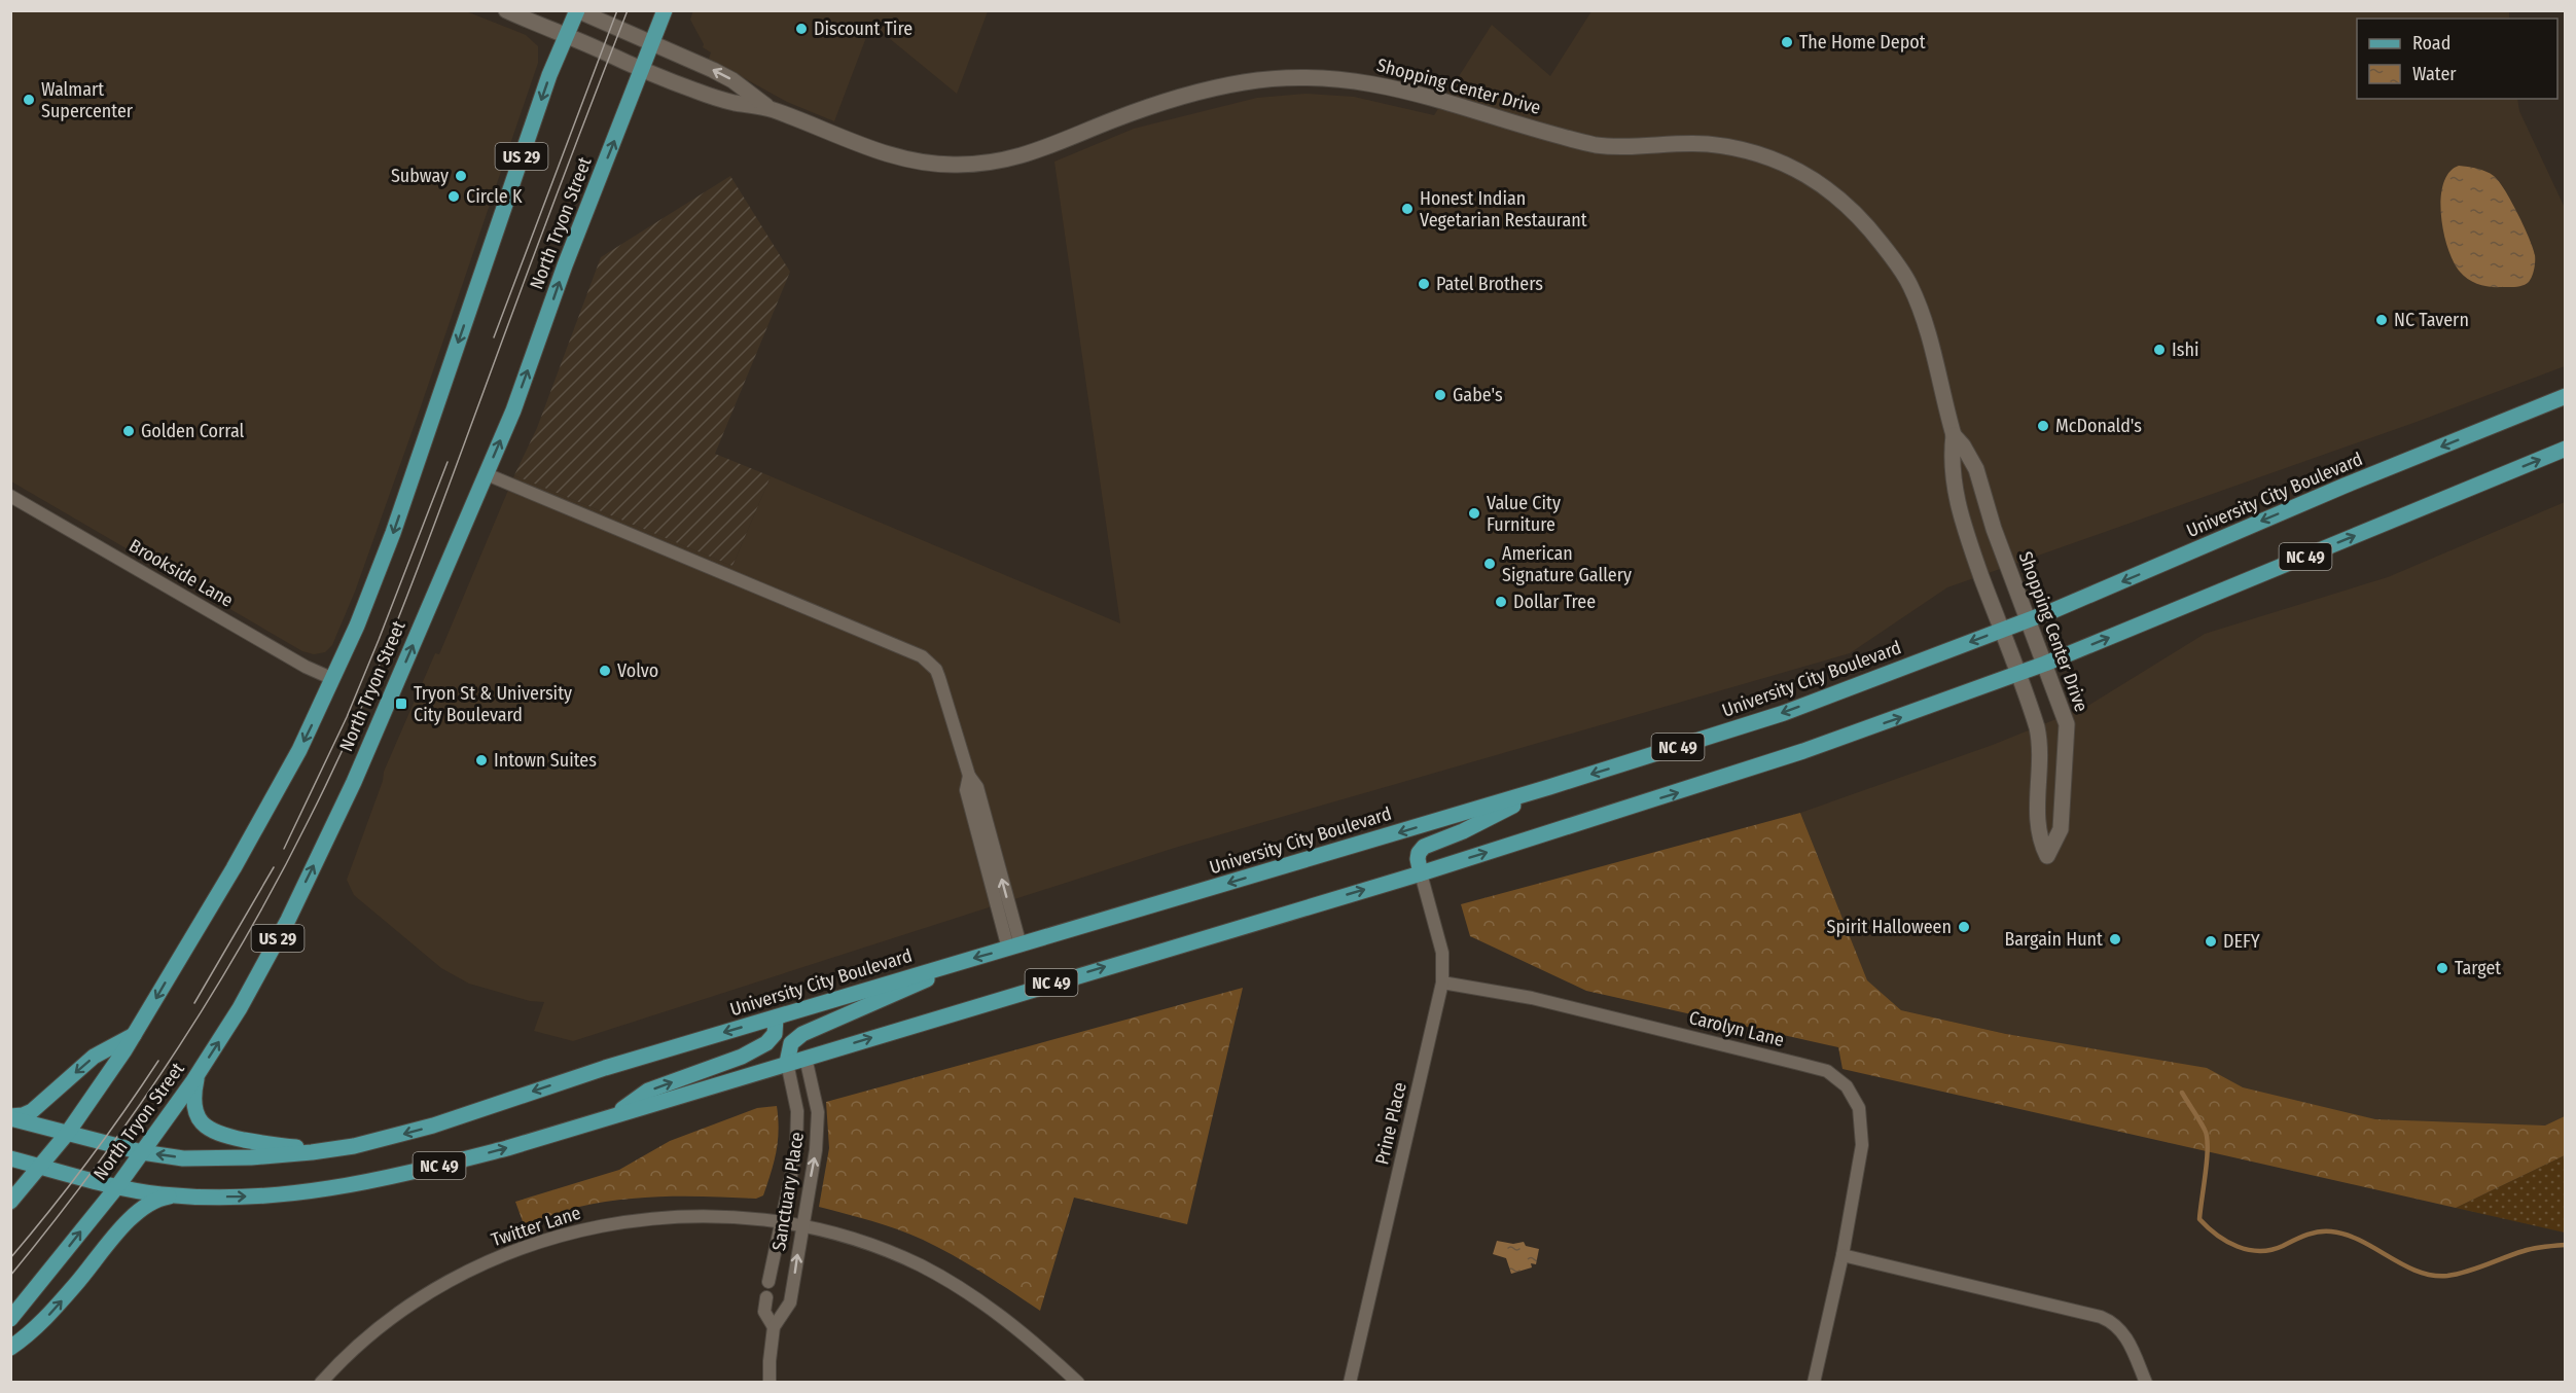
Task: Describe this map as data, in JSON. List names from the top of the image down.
{
  "streets": {
    "main road": [
      "US 29",
      "North Tryon Street",
      "University City Boulevard",
      "NC 49"
    ],
    "street": [
      "Shopping Center Drive",
      "Brookside Lane",
      "Carolyn Lane",
      "Prine Place",
      "Sanctuary Place",
      "Twitter Lane"
    ]
  },
  "crossings": [
    ["Shopping Center Drive", "North Tryon Street"],
    ["Shopping Center Drive", "University City Boulevard"],
    ["Shopping Center Drive", "NC 49"],
    ["North Tryon Street", "University City Boulevard"],
    ["North Tryon Street", "NC 49"],
    ["North Tryon Street", "Brookside Lane"],
    ["NC 49", "Prine Place"],
    ["NC 49", "Sanctuary Place"],
    ["Carolyn Lane", "Prine Place"],
    ["Sanctuary Place", "Twitter Lane"]
  ],
  "places": {
    "other": [
      "Discount Tire",
      "The Home Depot",
      "Walmart Supercenter",
      "Subway",
      "Circle K",
      "Honest Indian Vegetarian Restaurant",
      "Patel Brothers",
      "NC Tavern",
      "Ishi",
      "Gabe's",
      "McDonald's",
      "Golden Corral",
      "Value City Furniture",
      "American Signature Gallery",
      "Dollar Tree",
      "Volvo",
      "Intown Suites",
      "Spirit Halloween",
      "Bargain Hunt",
      "DEFY",
      "Target"
    ],
    "transit": ["Tryon St & University City Boulevard"]
  },
  "legend": ["Road", "Water"]
}
